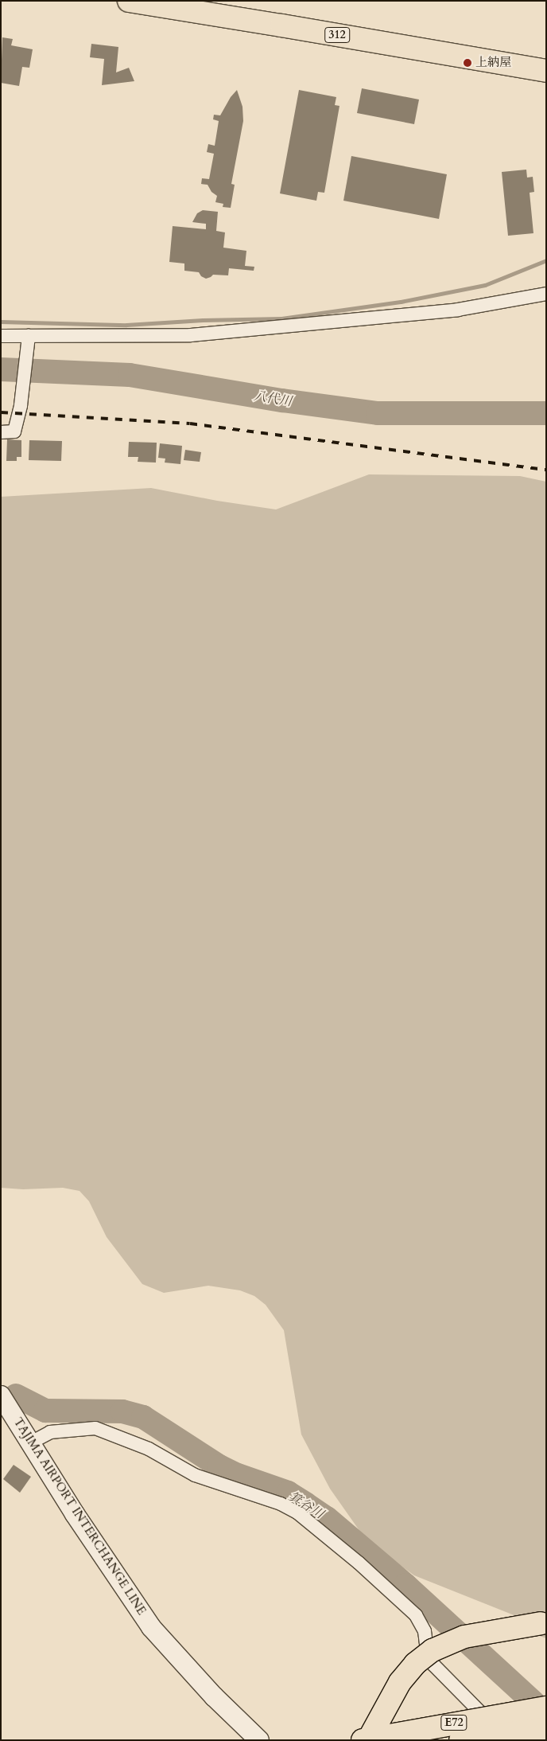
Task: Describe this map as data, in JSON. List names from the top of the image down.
{
  "streets": {
    "highway": ["312", "E72"],
    "main road": ["TAJIMA AIRPORT INTERCHANGE LINE"]
  },
  "water": ["八代川", "箕谷川"],
  "places": ["上納屋"]
}
